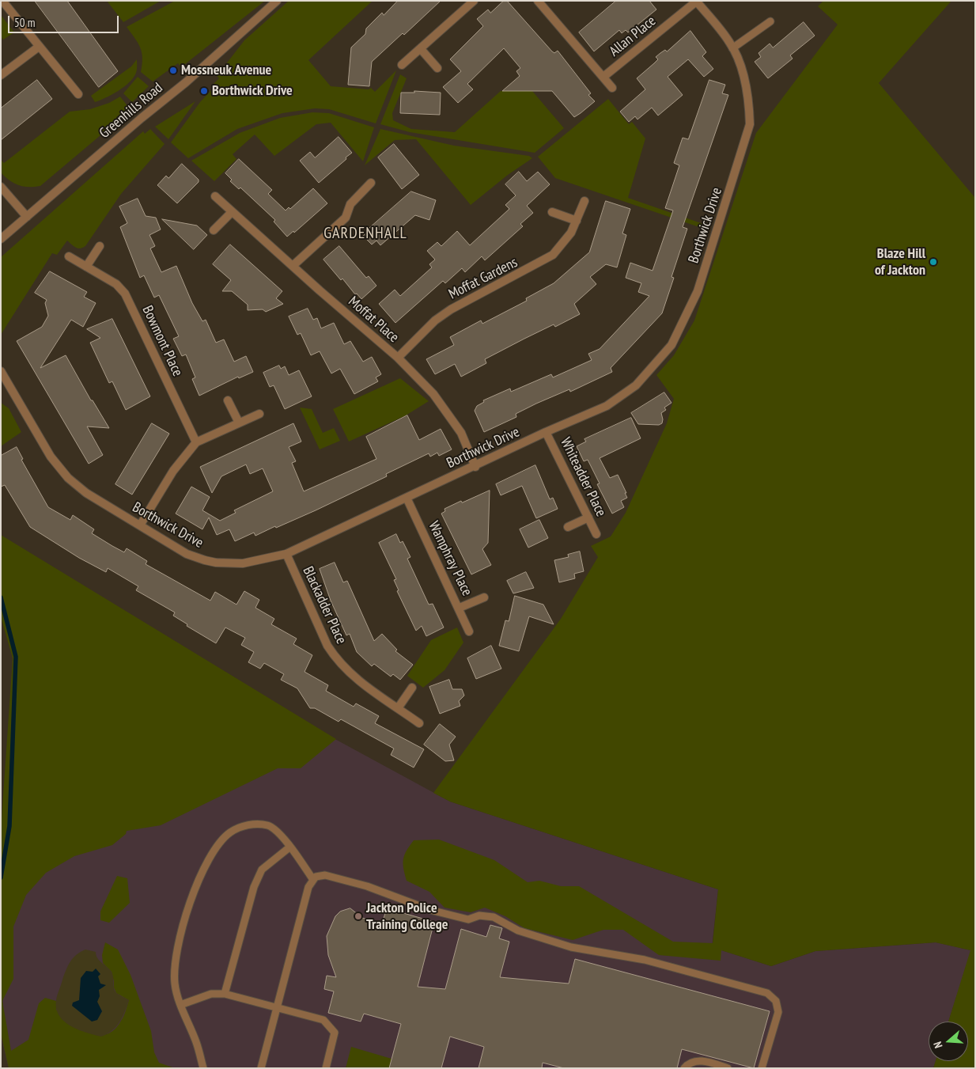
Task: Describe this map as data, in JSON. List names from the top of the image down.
{
  "streets": {
    "street": [
      "Allan Place",
      "Greenhills Road",
      "Borthwick Drive",
      "Moffat Gardens",
      "Moffat Place",
      "Bowmont Place",
      "Whiteadder Place",
      "Wamphray Place",
      "Blackadder Place"
    ]
  },
  "crossings": [
    ["Allan Place", "Borthwick Drive"],
    ["Borthwick Drive", "Moffat Place"],
    ["Borthwick Drive", "Whiteadder Place"],
    ["Borthwick Drive", "Wamphray Place"],
    ["Borthwick Drive", "Blackadder Place"],
    ["Moffat Gardens", "Moffat Place"]
  ],
  "districts": ["GARDENHALL"],
  "places": [
    "Mossneuk Avenue",
    "Borthwick Drive",
    "Blaze Hill of Jackton",
    "Jackton Police Training College"
  ],
  "scale_bar": "50 m",
  "north": "left"
}
